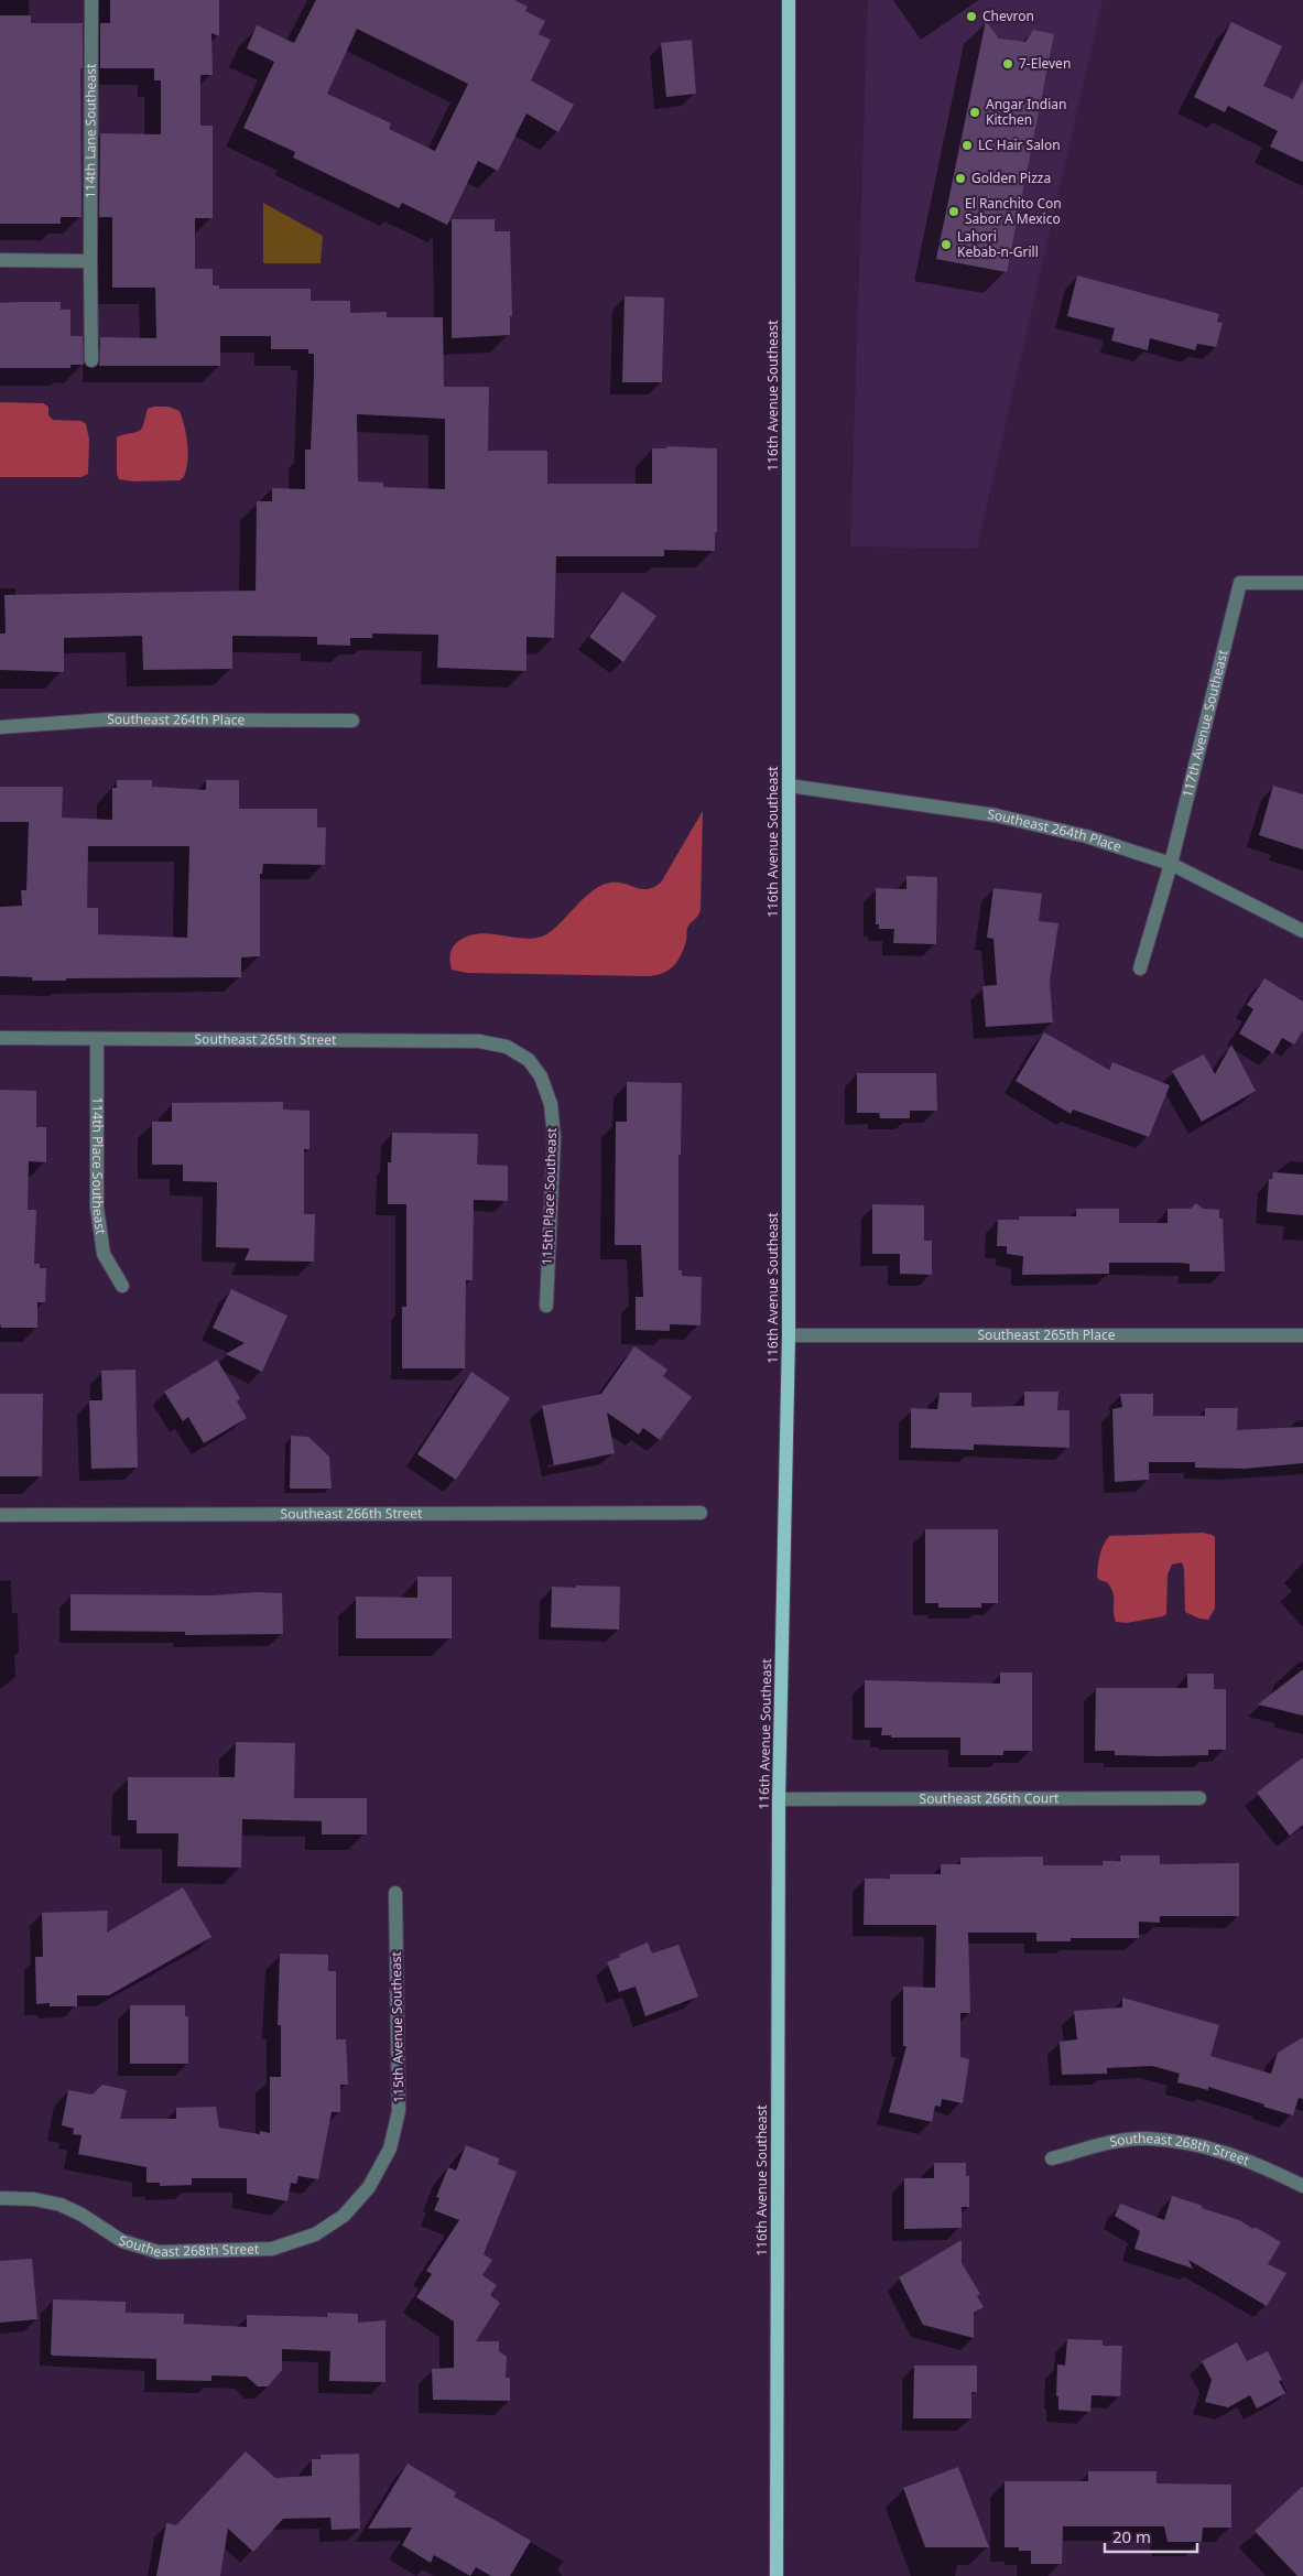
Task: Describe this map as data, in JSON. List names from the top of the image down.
{
  "streets": {
    "main road": ["116th Avenue Southeast"],
    "street": [
      "114th Lane Southeast",
      "Southeast 264th Place",
      "117th Avenue Southeast",
      "Southeast 265th Street",
      "114th Place Southeast",
      "115th Place Southeast",
      "Southeast 265th Place",
      "Southeast 266th Street",
      "Southeast 266th Court",
      "115th Avenue Southeast",
      "Southeast 268th Street"
    ]
  },
  "crossings": [
    ["116th Avenue Southeast", "Southeast 264th Place"],
    ["116th Avenue Southeast", "Southeast 265th Place"],
    ["116th Avenue Southeast", "Southeast 266th Court"],
    ["Southeast 264th Place", "117th Avenue Southeast"],
    ["Southeast 265th Street", "114th Place Southeast"],
    ["Southeast 265th Street", "115th Place Southeast"],
    ["115th Avenue Southeast", "Southeast 268th Street"]
  ],
  "places": [
    "Chevron",
    "7-Eleven",
    "Angar Indian Kitchen",
    "LC Hair Salon",
    "Golden Pizza",
    "El Ranchito Con Sabor A Mexico",
    "Lahori Kebab-n-Grill"
  ],
  "scale_bar": "20 m"
}
